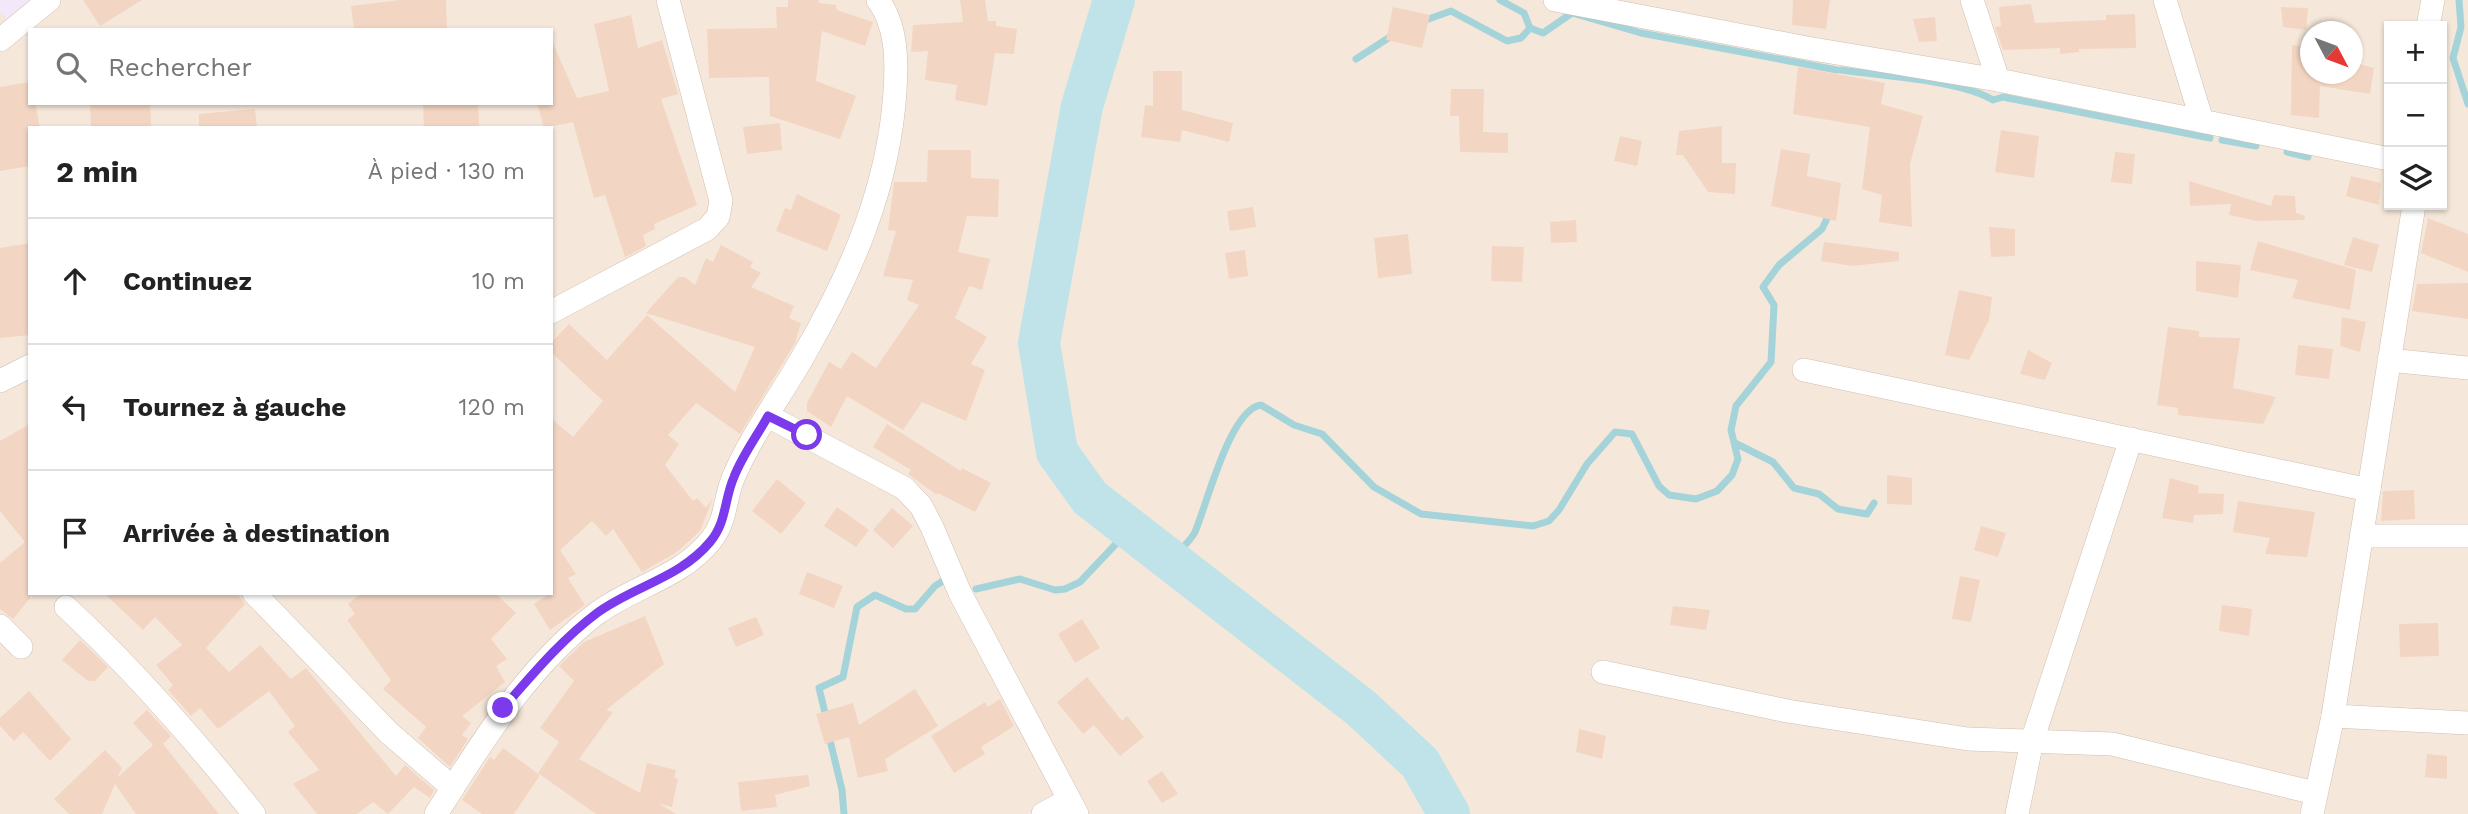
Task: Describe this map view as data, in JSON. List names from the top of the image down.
{
  "north": "bottom right",
  "page": {
    "map_buttons": ["+", "−"],
    "search": "Rechercher",
    "heading": ["2 min", "À pied · 130 m"],
    "list": [
      ["Continuez", "10 m"],
      ["Tournez à gauche", "120 m"],
      "Arrivée à destination"
    ]
  }
}
